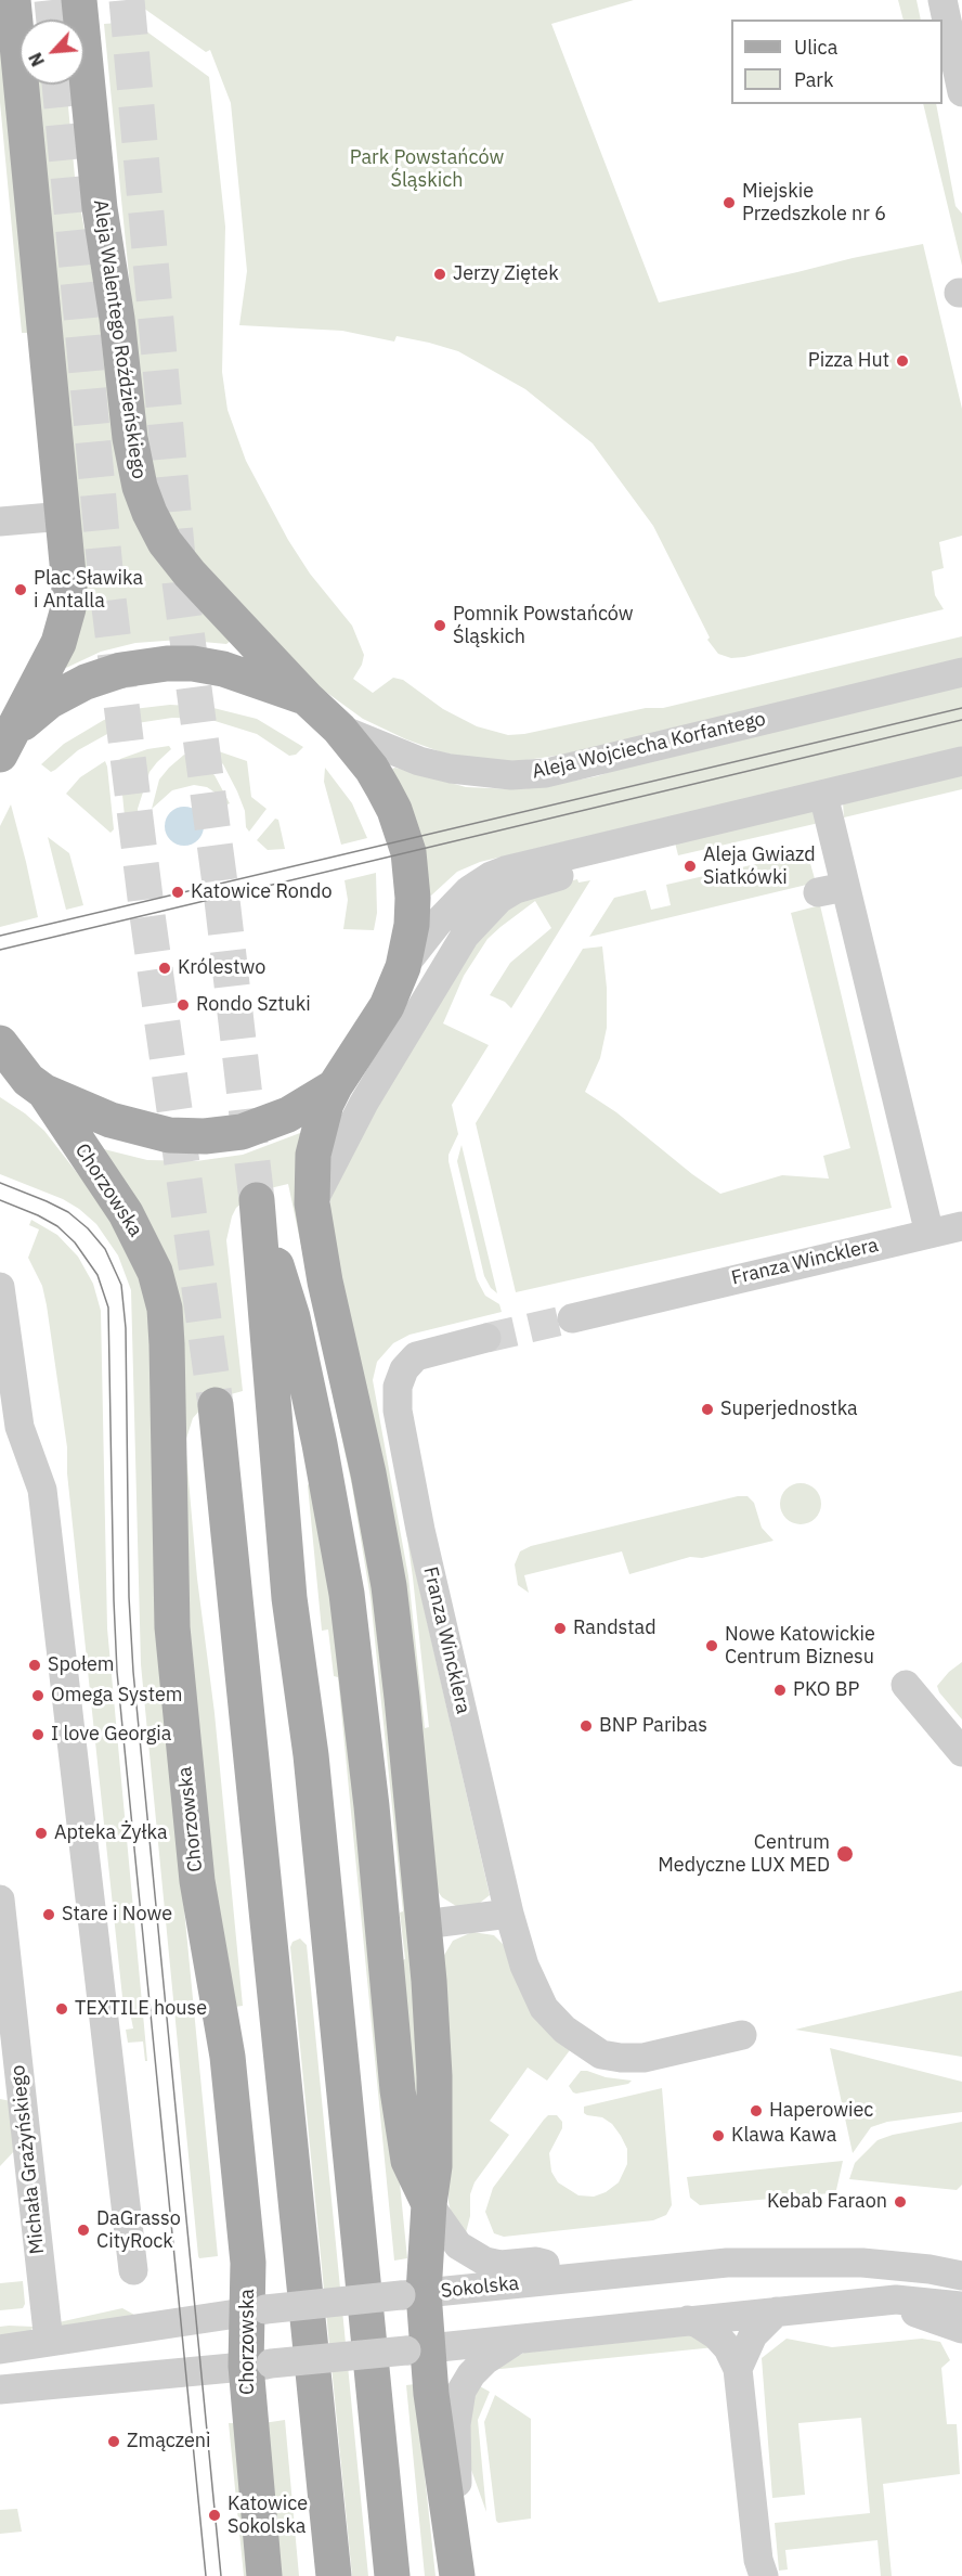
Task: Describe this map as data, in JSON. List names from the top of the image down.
{
  "streets": {
    "main road": ["Aleja Walentego Roździeńskiego", "Chorzowska"],
    "street": [
      "Aleja Wojciecha Korfantego",
      "Franza Wincklera",
      "Michała Grażyńskiego",
      "Sokolska"
    ]
  },
  "crossings": [
    ["Aleja Walentego Roździeńskiego", "Aleja Wojciecha Korfantego"],
    ["Chorzowska", "Sokolska"],
    ["Michała Grażyńskiego", "Sokolska"]
  ],
  "parks": ["Park Powstańców Śląskich"],
  "places": [
    "Miejskie Przedszkole nr 6",
    "Jerzy Ziętek",
    "Pizza Hut",
    "Plac Sławika i Antalla",
    "Pomnik Powstańców Śląskich",
    "Aleja Gwiazd Siatkówki",
    "Katowice Rondo",
    "Królestwo",
    "Rondo Sztuki",
    "Superjednostka",
    "Randstad",
    "Nowe Katowickie Centrum Biznesu",
    "Społem",
    "PKO BP",
    "Omega System",
    "BNP Paribas",
    "I love Georgia",
    "Apteka Żyłka",
    "Centrum Medyczne LUX MED",
    "Stare i Nowe",
    "TEXTILE house",
    "Haperowiec",
    "Klawa Kawa",
    "Kebab Faraon",
    "DaGrasso CityRock",
    "Zmączeni",
    "Katowice Sokolska"
  ],
  "legend": ["Ulica", "Park"],
  "north": "bottom left"
}
